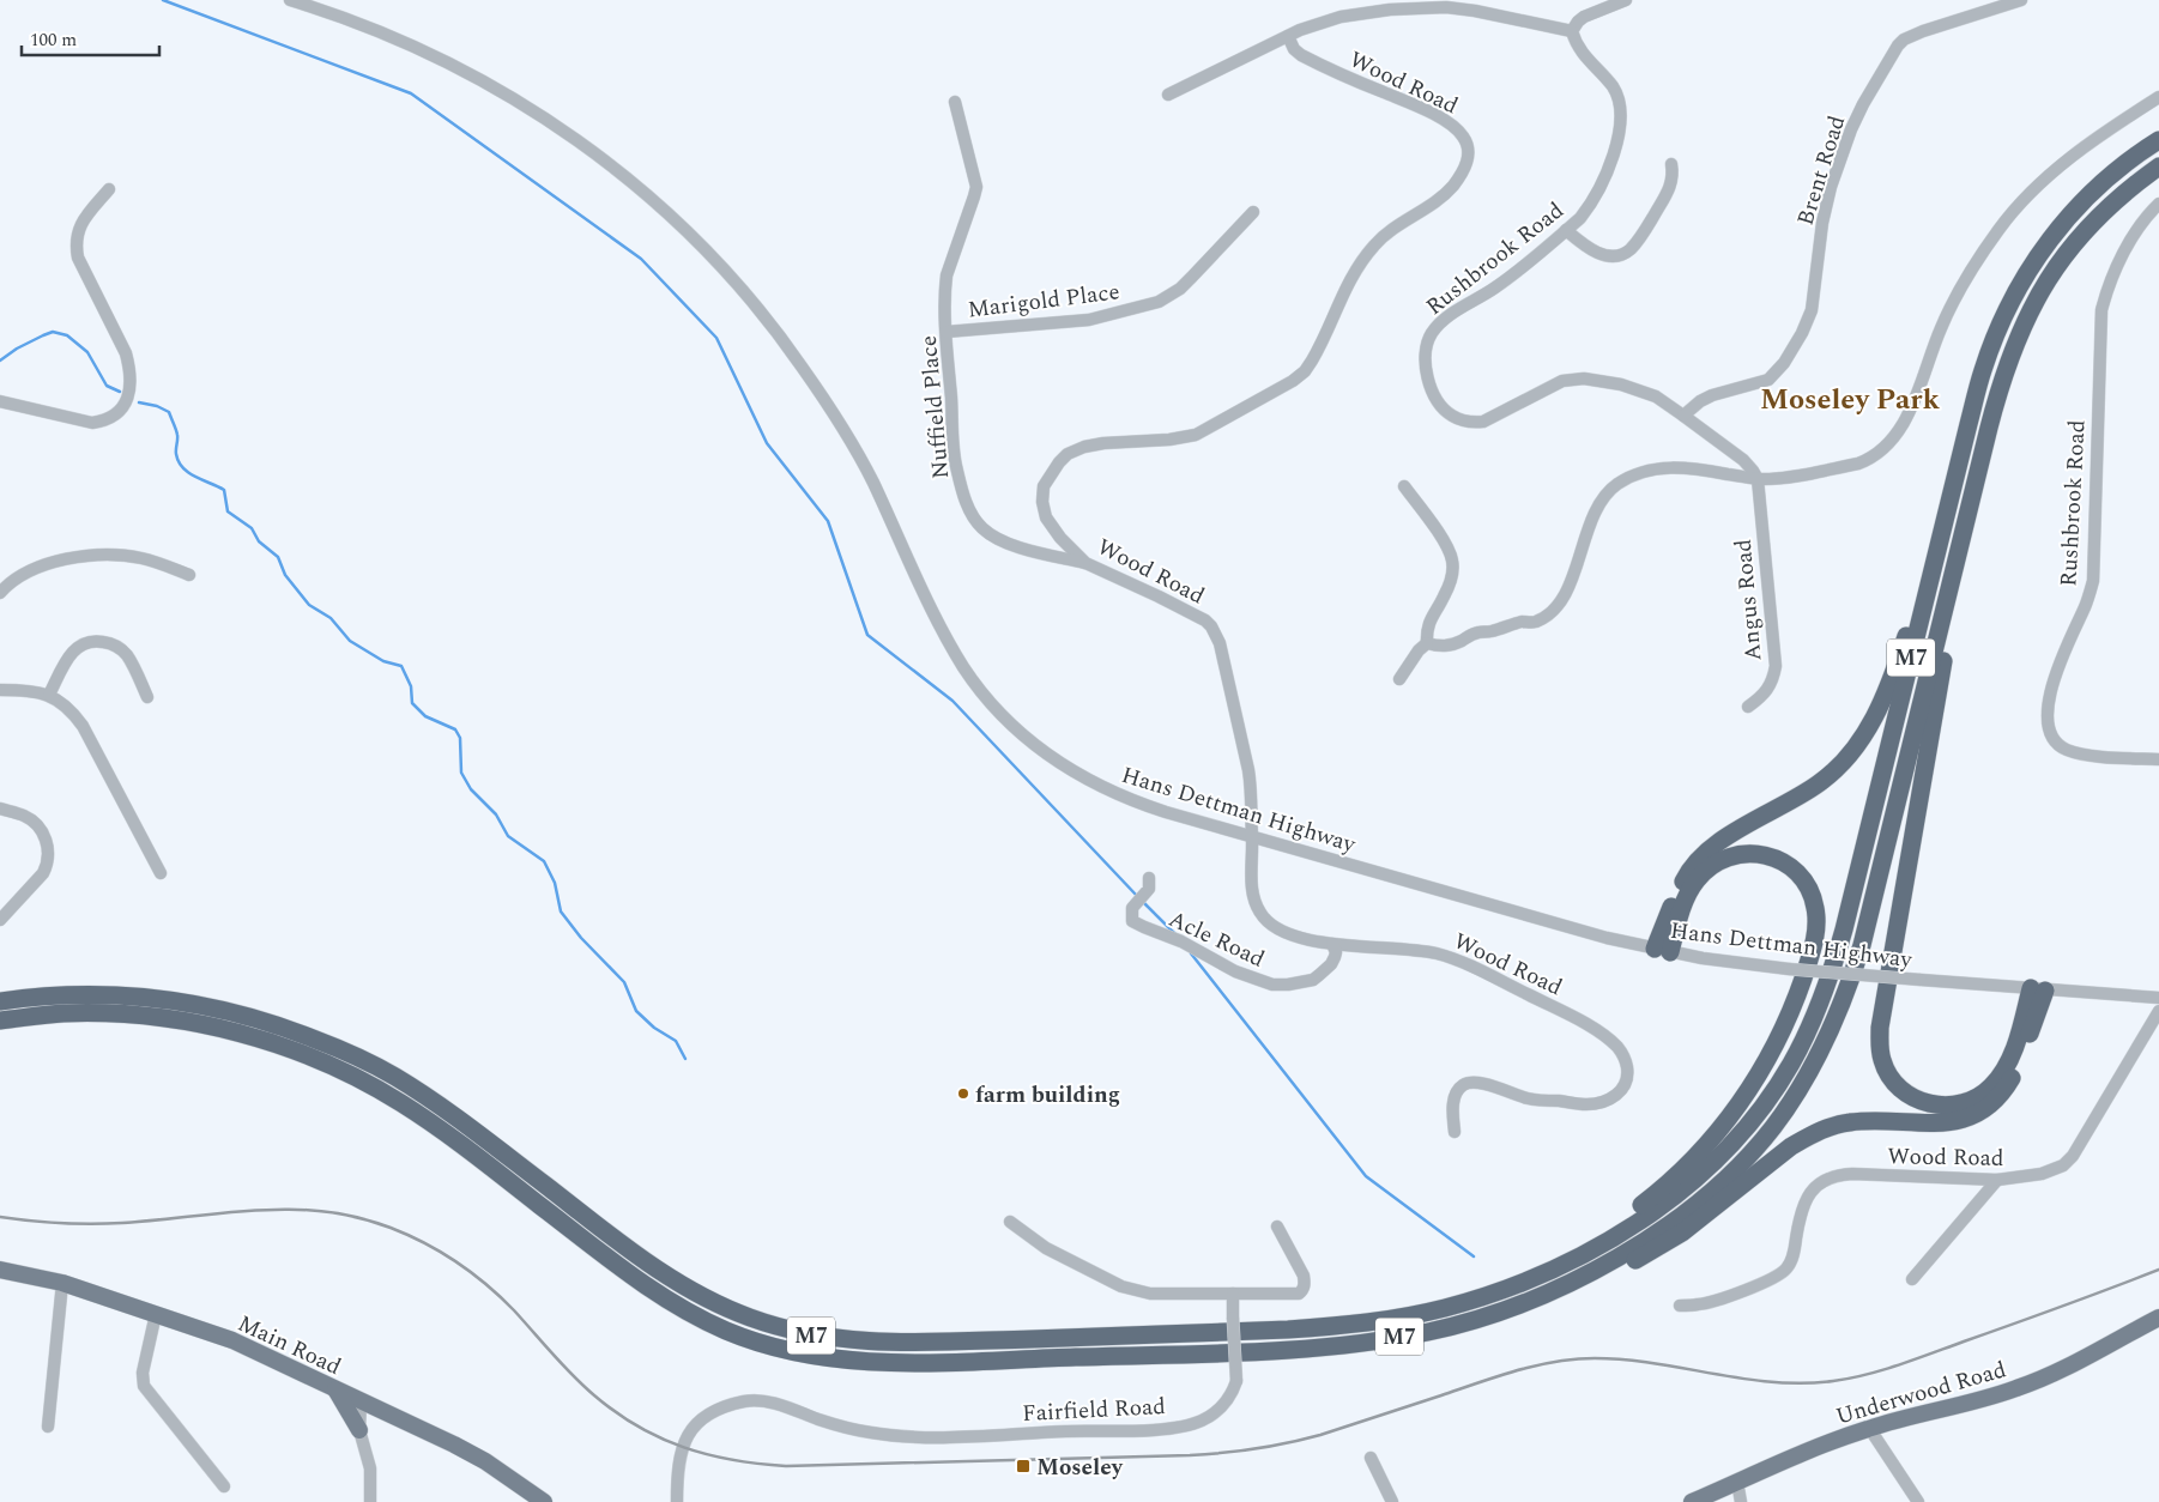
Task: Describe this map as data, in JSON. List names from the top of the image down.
{
  "streets": {
    "highway": ["M7"],
    "main road": ["Main Road", "Underwood Road"],
    "street": [
      "Wood Road",
      "Brent Road",
      "Rushbrook Road",
      "Marigold Place",
      "Nuffield Place",
      "Angus Road",
      "Hans Dettman Highway",
      "Acle Road",
      "Fairfield Road"
    ]
  },
  "crossings": [
    ["Wood Road", "Nuffield Place"],
    ["Wood Road", "Hans Dettman Highway"],
    ["Wood Road", "Acle Road"],
    ["Brent Road", "Rushbrook Road"],
    ["Rushbrook Road", "Angus Road"],
    ["Marigold Place", "Nuffield Place"]
  ],
  "districts": ["Moseley Park"],
  "places": {
    "other": ["farm building"],
    "transit": ["Moseley"]
  },
  "scale_bar": "100 m"
}
